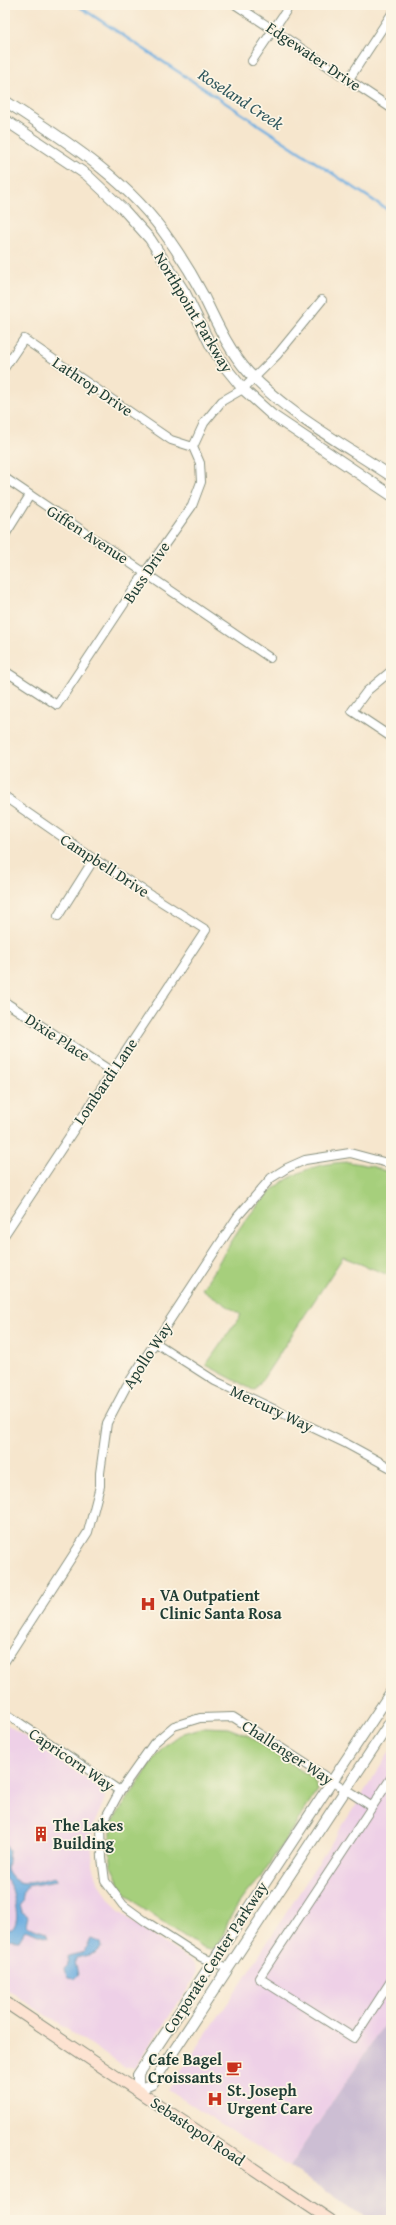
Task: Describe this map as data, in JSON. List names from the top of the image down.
{
  "streets": {
    "main road": ["Sebastopol Road"],
    "street": [
      "Edgewater Drive",
      "Northpoint Parkway",
      "Lathrop Drive",
      "Giffen Avenue",
      "Buss Drive",
      "Campbell Drive",
      "Dixie Place",
      "Lombardi Lane",
      "Apollo Way",
      "Mercury Way",
      "Challenger Way",
      "Capricorn Way",
      "Corporate Center Parkway"
    ]
  },
  "crossings": [
    ["Lathrop Drive", "Buss Drive"],
    ["Giffen Avenue", "Buss Drive"],
    ["Campbell Drive", "Lombardi Lane"],
    ["Dixie Place", "Lombardi Lane"],
    ["Apollo Way", "Mercury Way"],
    ["Challenger Way", "Capricorn Way"],
    ["Challenger Way", "Corporate Center Parkway"],
    ["Corporate Center Parkway", "Sebastopol Road"]
  ],
  "water": ["Roseland Creek"],
  "places": {
    "hospital": ["VA Outpatient Clinic Santa Rosa", "St. Joseph Urgent Care"],
    "building": ["The Lakes Building"],
    "cafe": ["Cafe Bagel Croissants"]
  }
}
